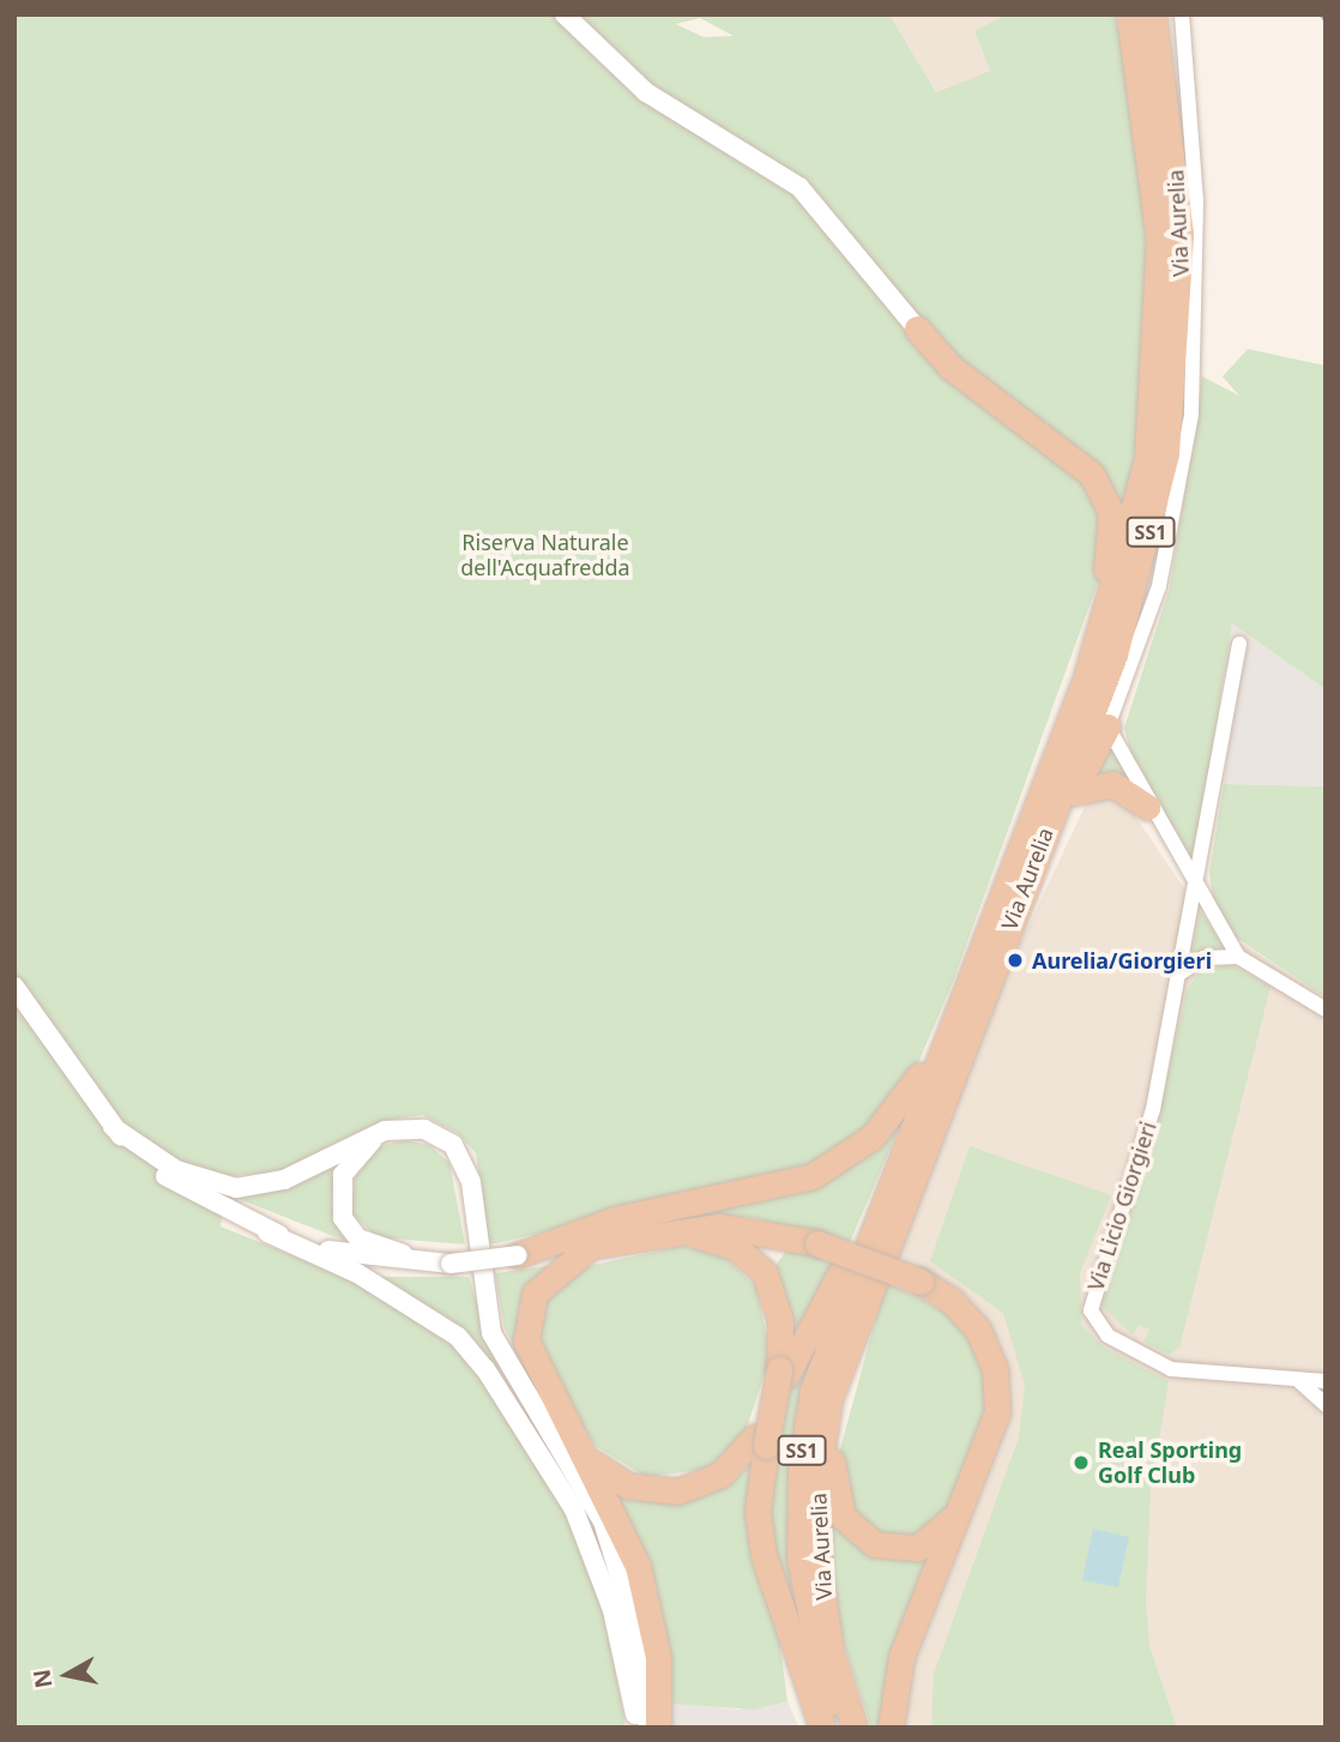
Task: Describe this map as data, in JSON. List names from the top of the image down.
{
  "streets": {
    "highway": ["Via Aurelia", "SS1"],
    "street": ["Via Licio Giorgieri"]
  },
  "parks": ["Riserva Naturale dell'Acquafredda"],
  "places": ["Aurelia/Giorgieri", "Real Sporting Golf Club"],
  "north": "left"
}
